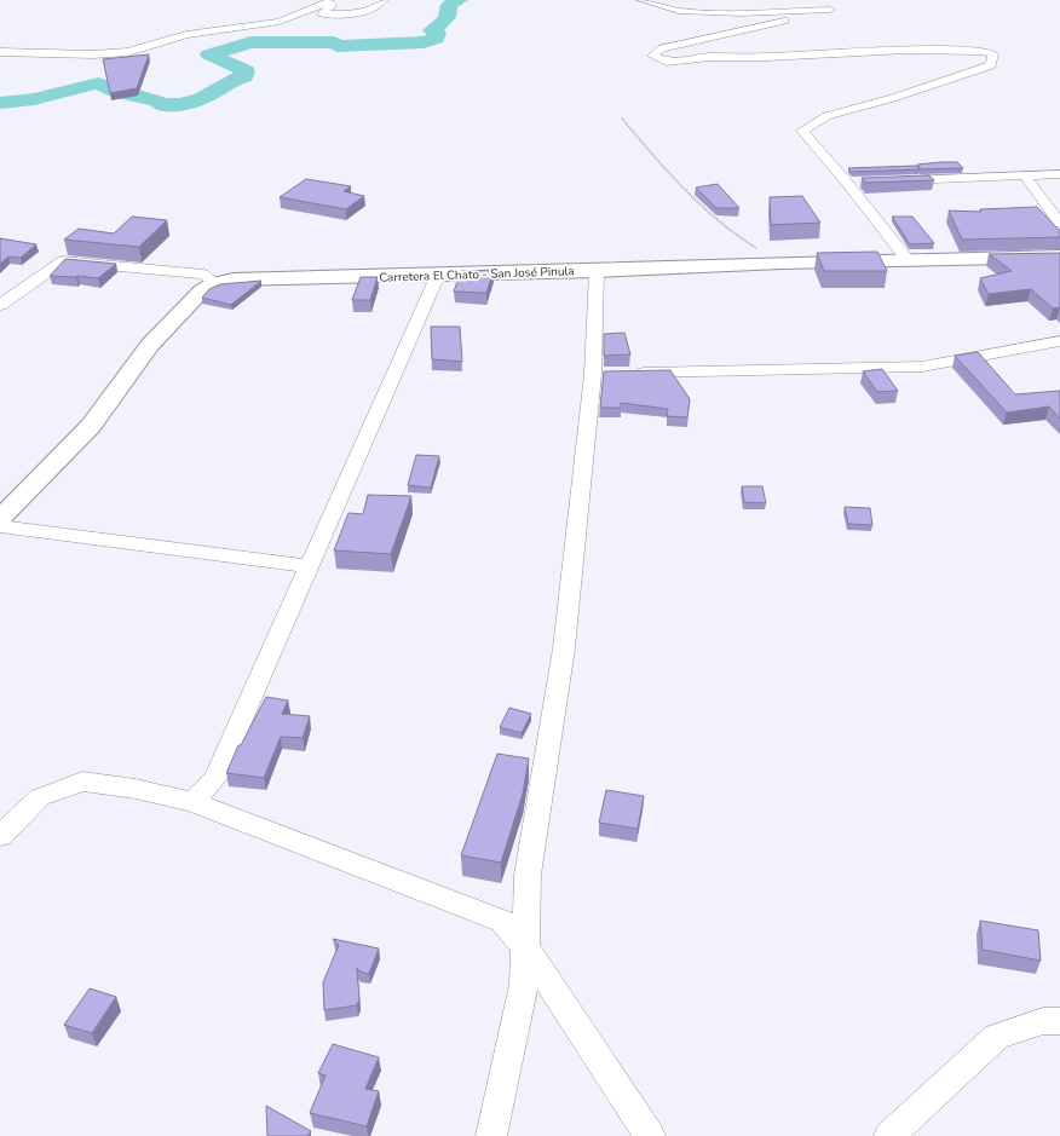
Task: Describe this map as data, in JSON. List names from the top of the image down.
{
  "streets": {
    "main road": ["Carretera El Chato - San José Pinula"]
  }
}
